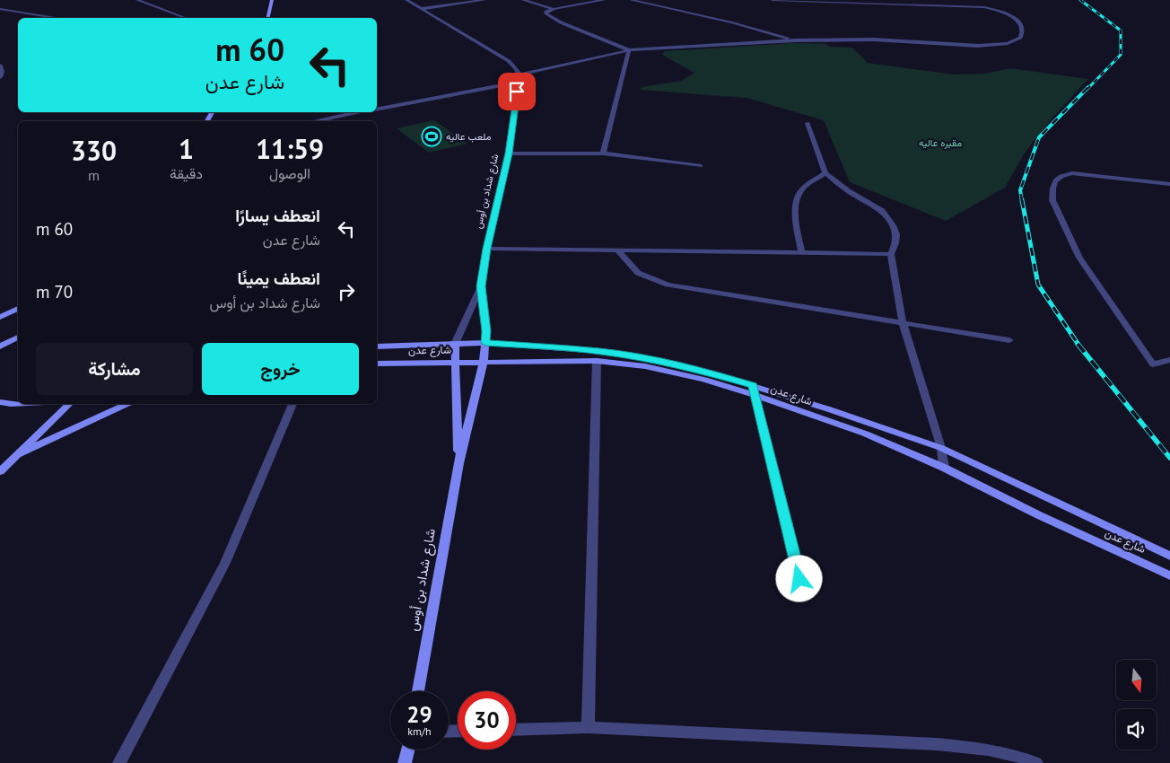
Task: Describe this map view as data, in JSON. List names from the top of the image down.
{
  "streets": {
    "street": ["شارع شداد بن أوس", "شارع عدن"]
  },
  "crossings": [
    ["شارع شداد بن أوس", "شارع عدن"]
  ],
  "parks": ["مقبره عاليه"],
  "places": {
    "sports": ["ملعب عاليه"]
  },
  "north": "bottom",
  "page": {
    "turn": ["60 m", "شارع عدن"],
    "eta": [
      "11:59",
      "الوصول",
      "1",
      "دقيقة",
      "330",
      "m"
    ],
    "list": [
      {
        "name": "انعطف يسارًا",
        "note": "شارع عدن",
        "value": "60 m"
      },
      {
        "name": "انعطف يمينًا",
        "note": "شارع شداد بن أوس",
        "value": "70 m"
      }
    ],
    "buttons": ["خروج", "مشاركة"],
    "speed": "29 km/h",
    "limit": "30"
  }
}
